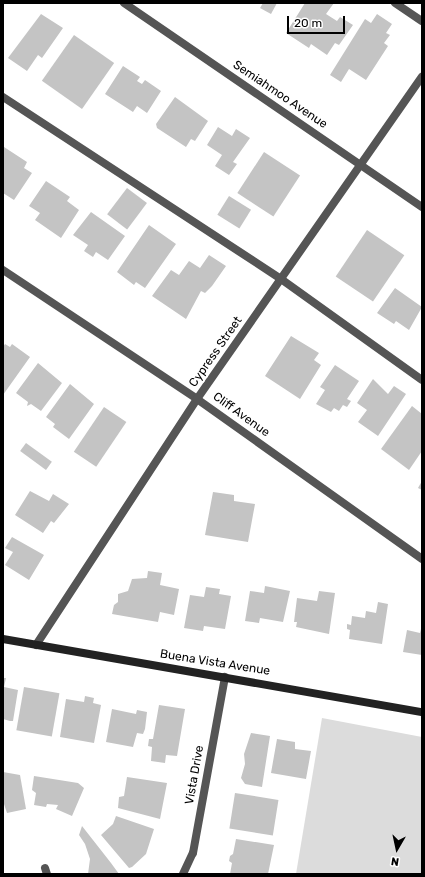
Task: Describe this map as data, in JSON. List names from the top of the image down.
{
  "streets": {
    "street": [
      "Semiahmoo Avenue",
      "Cypress Street",
      "Cliff Avenue",
      "Buena Vista Avenue",
      "Vista Drive"
    ]
  },
  "crossings": [
    ["Semiahmoo Avenue", "Cypress Street"],
    ["Cypress Street", "Cliff Avenue"],
    ["Cypress Street", "Buena Vista Avenue"],
    ["Buena Vista Avenue", "Vista Drive"]
  ],
  "scale_bar": "20 m",
  "north": "bottom"
}
